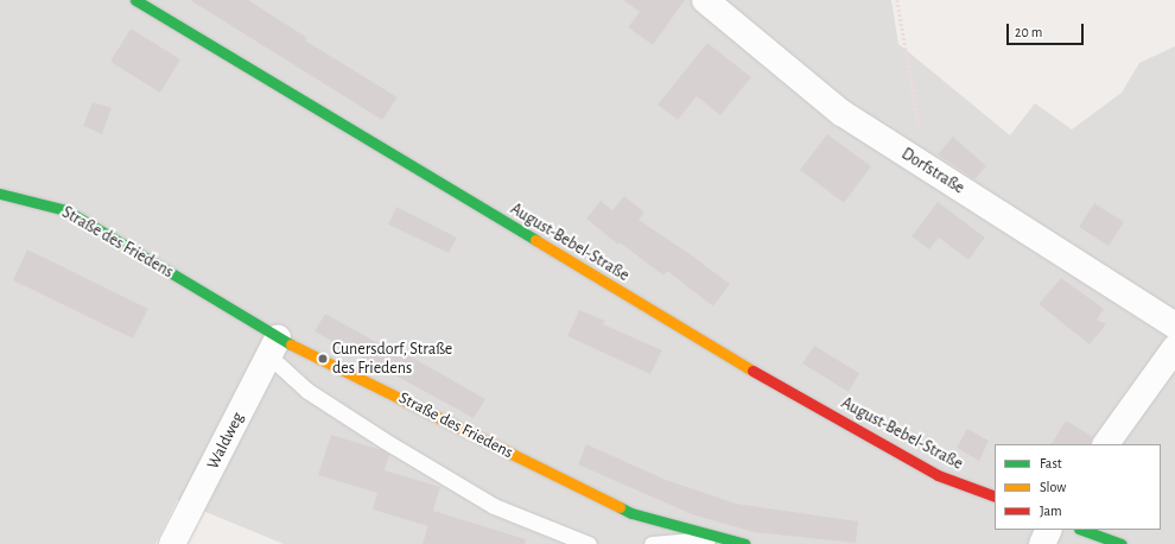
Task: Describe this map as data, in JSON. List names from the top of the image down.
{
  "streets": {
    "main road": ["Straße des Friedens", "August-Bebel-Straße"],
    "street": ["Dorfstraße", "Waldweg"]
  },
  "crossings": [
    ["Straße des Friedens", "Waldweg"]
  ],
  "places": ["Cunersdorf, Straße des Friedens"],
  "legend": ["Fast", "Slow", "Jam"],
  "scale_bar": "20 m"
}
